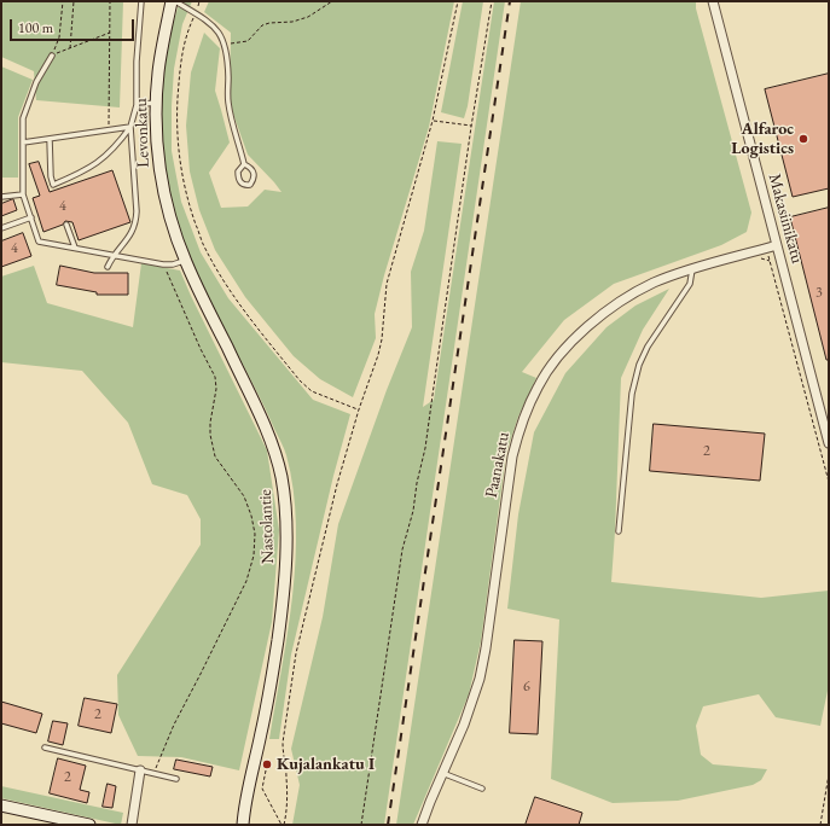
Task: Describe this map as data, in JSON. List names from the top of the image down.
{
  "streets": {
    "main road": ["Levonkatu", "Nastolantie"],
    "street": ["Makasiinikatu", "Paanakatu"]
  },
  "crossings": [
    ["Levonkatu", "Nastolantie"],
    ["Makasiinikatu", "Paanakatu"]
  ],
  "places": ["Alfaroc Logistics", "Kujalankatu I"],
  "house_numbers": [
    "4",
    "4",
    "3",
    "2",
    "6",
    "2",
    "2"
  ],
  "scale_bar": "100 m"
}
